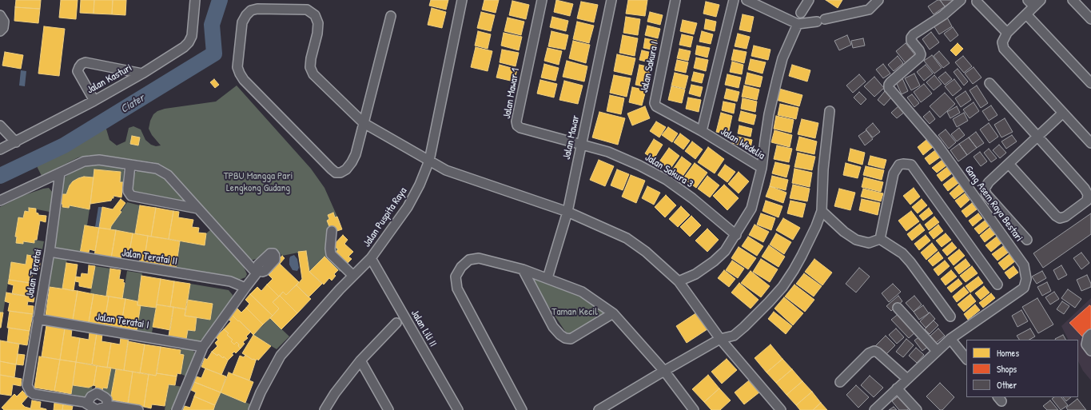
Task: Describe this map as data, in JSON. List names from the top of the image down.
{
  "streets": {
    "street": [
      "Jalan Sakura I",
      "Jalan Kasturi",
      "Jalan Mawar 1",
      "Jalan Mawar",
      "Jalan Wedelia",
      "Jalan Sakura 3",
      "Gang Asem Raya Bestari",
      "Jalan Puspita Raya",
      "Jalan Teratai II",
      "Jalan Teratai",
      "Jalan Teratai I",
      "Jalan Lili II"
    ]
  },
  "crossings": [
    ["Jalan Sakura I", "Jalan Wedelia"],
    ["Jalan Mawar 1", "Jalan Mawar"],
    ["Jalan Mawar 1", "Jalan Sakura 3"],
    ["Jalan Mawar", "Jalan Sakura 3"],
    ["Jalan Wedelia", "Jalan Sakura 3"],
    ["Jalan Puspita Raya", "Jalan Lili II"],
    ["Jalan Teratai II", "Jalan Teratai"],
    ["Jalan Teratai", "Jalan Teratai I"]
  ],
  "water": ["Ciater"],
  "parks": ["TPBU Mangga Pari Lengkong Gudang", "Taman Kecil"],
  "legend": ["Homes", "Shops", "Other"]
}
